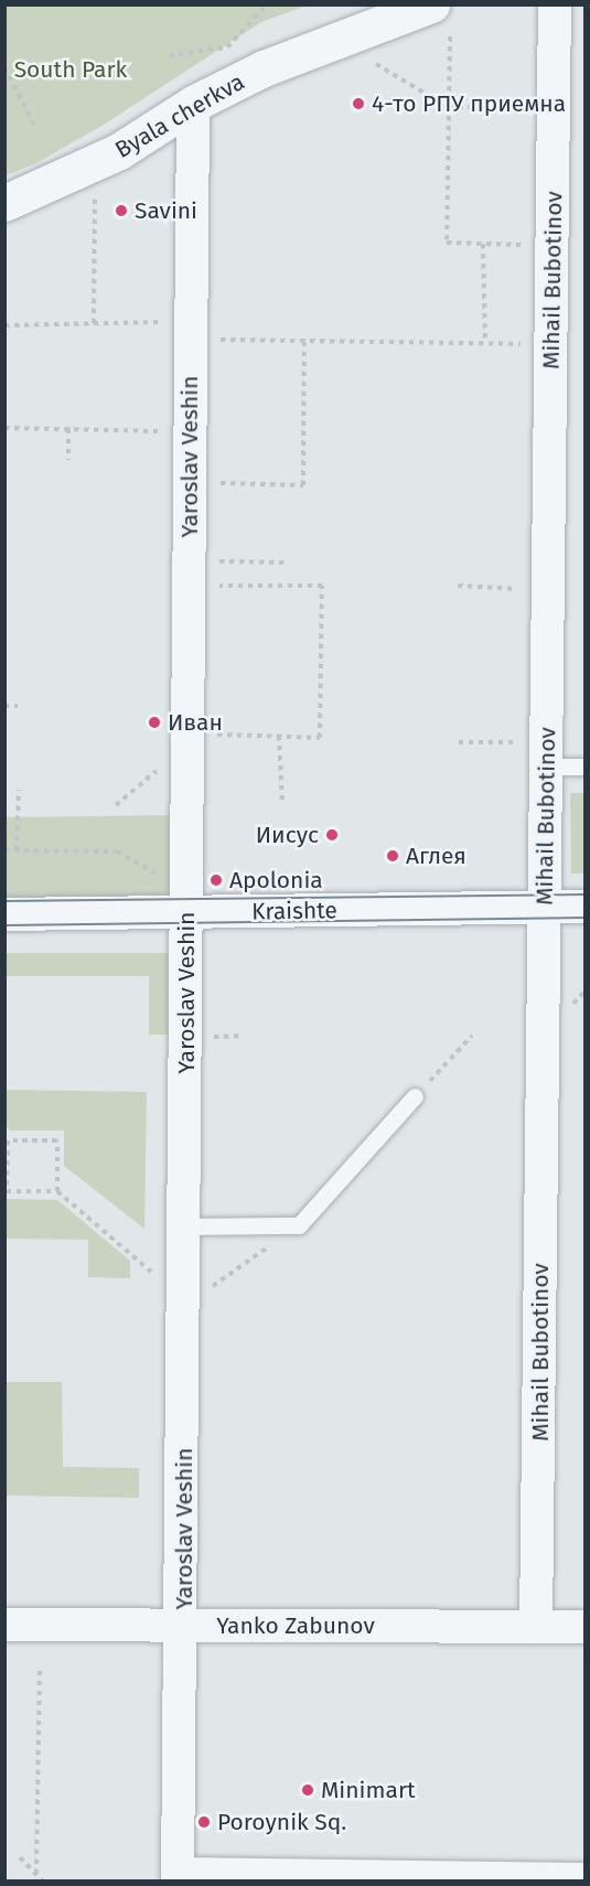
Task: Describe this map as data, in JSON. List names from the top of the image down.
{
  "streets": {
    "street": [
      "Byala cherkva",
      "Mihail Bubotinov",
      "Yaroslav Veshin",
      "Kraishte",
      "Yanko Zabunov"
    ]
  },
  "crossings": [
    ["Byala cherkva", "Yaroslav Veshin"],
    ["Mihail Bubotinov", "Kraishte"],
    ["Mihail Bubotinov", "Yanko Zabunov"],
    ["Yaroslav Veshin", "Kraishte"],
    ["Yaroslav Veshin", "Yanko Zabunov"]
  ],
  "parks": ["South Park"],
  "places": [
    "4-то РПУ приемна",
    "Savini",
    "Иван",
    "Иисус",
    "Аглея",
    "Apolonia",
    "Minimart",
    "Poroynik Sq."
  ]
}
